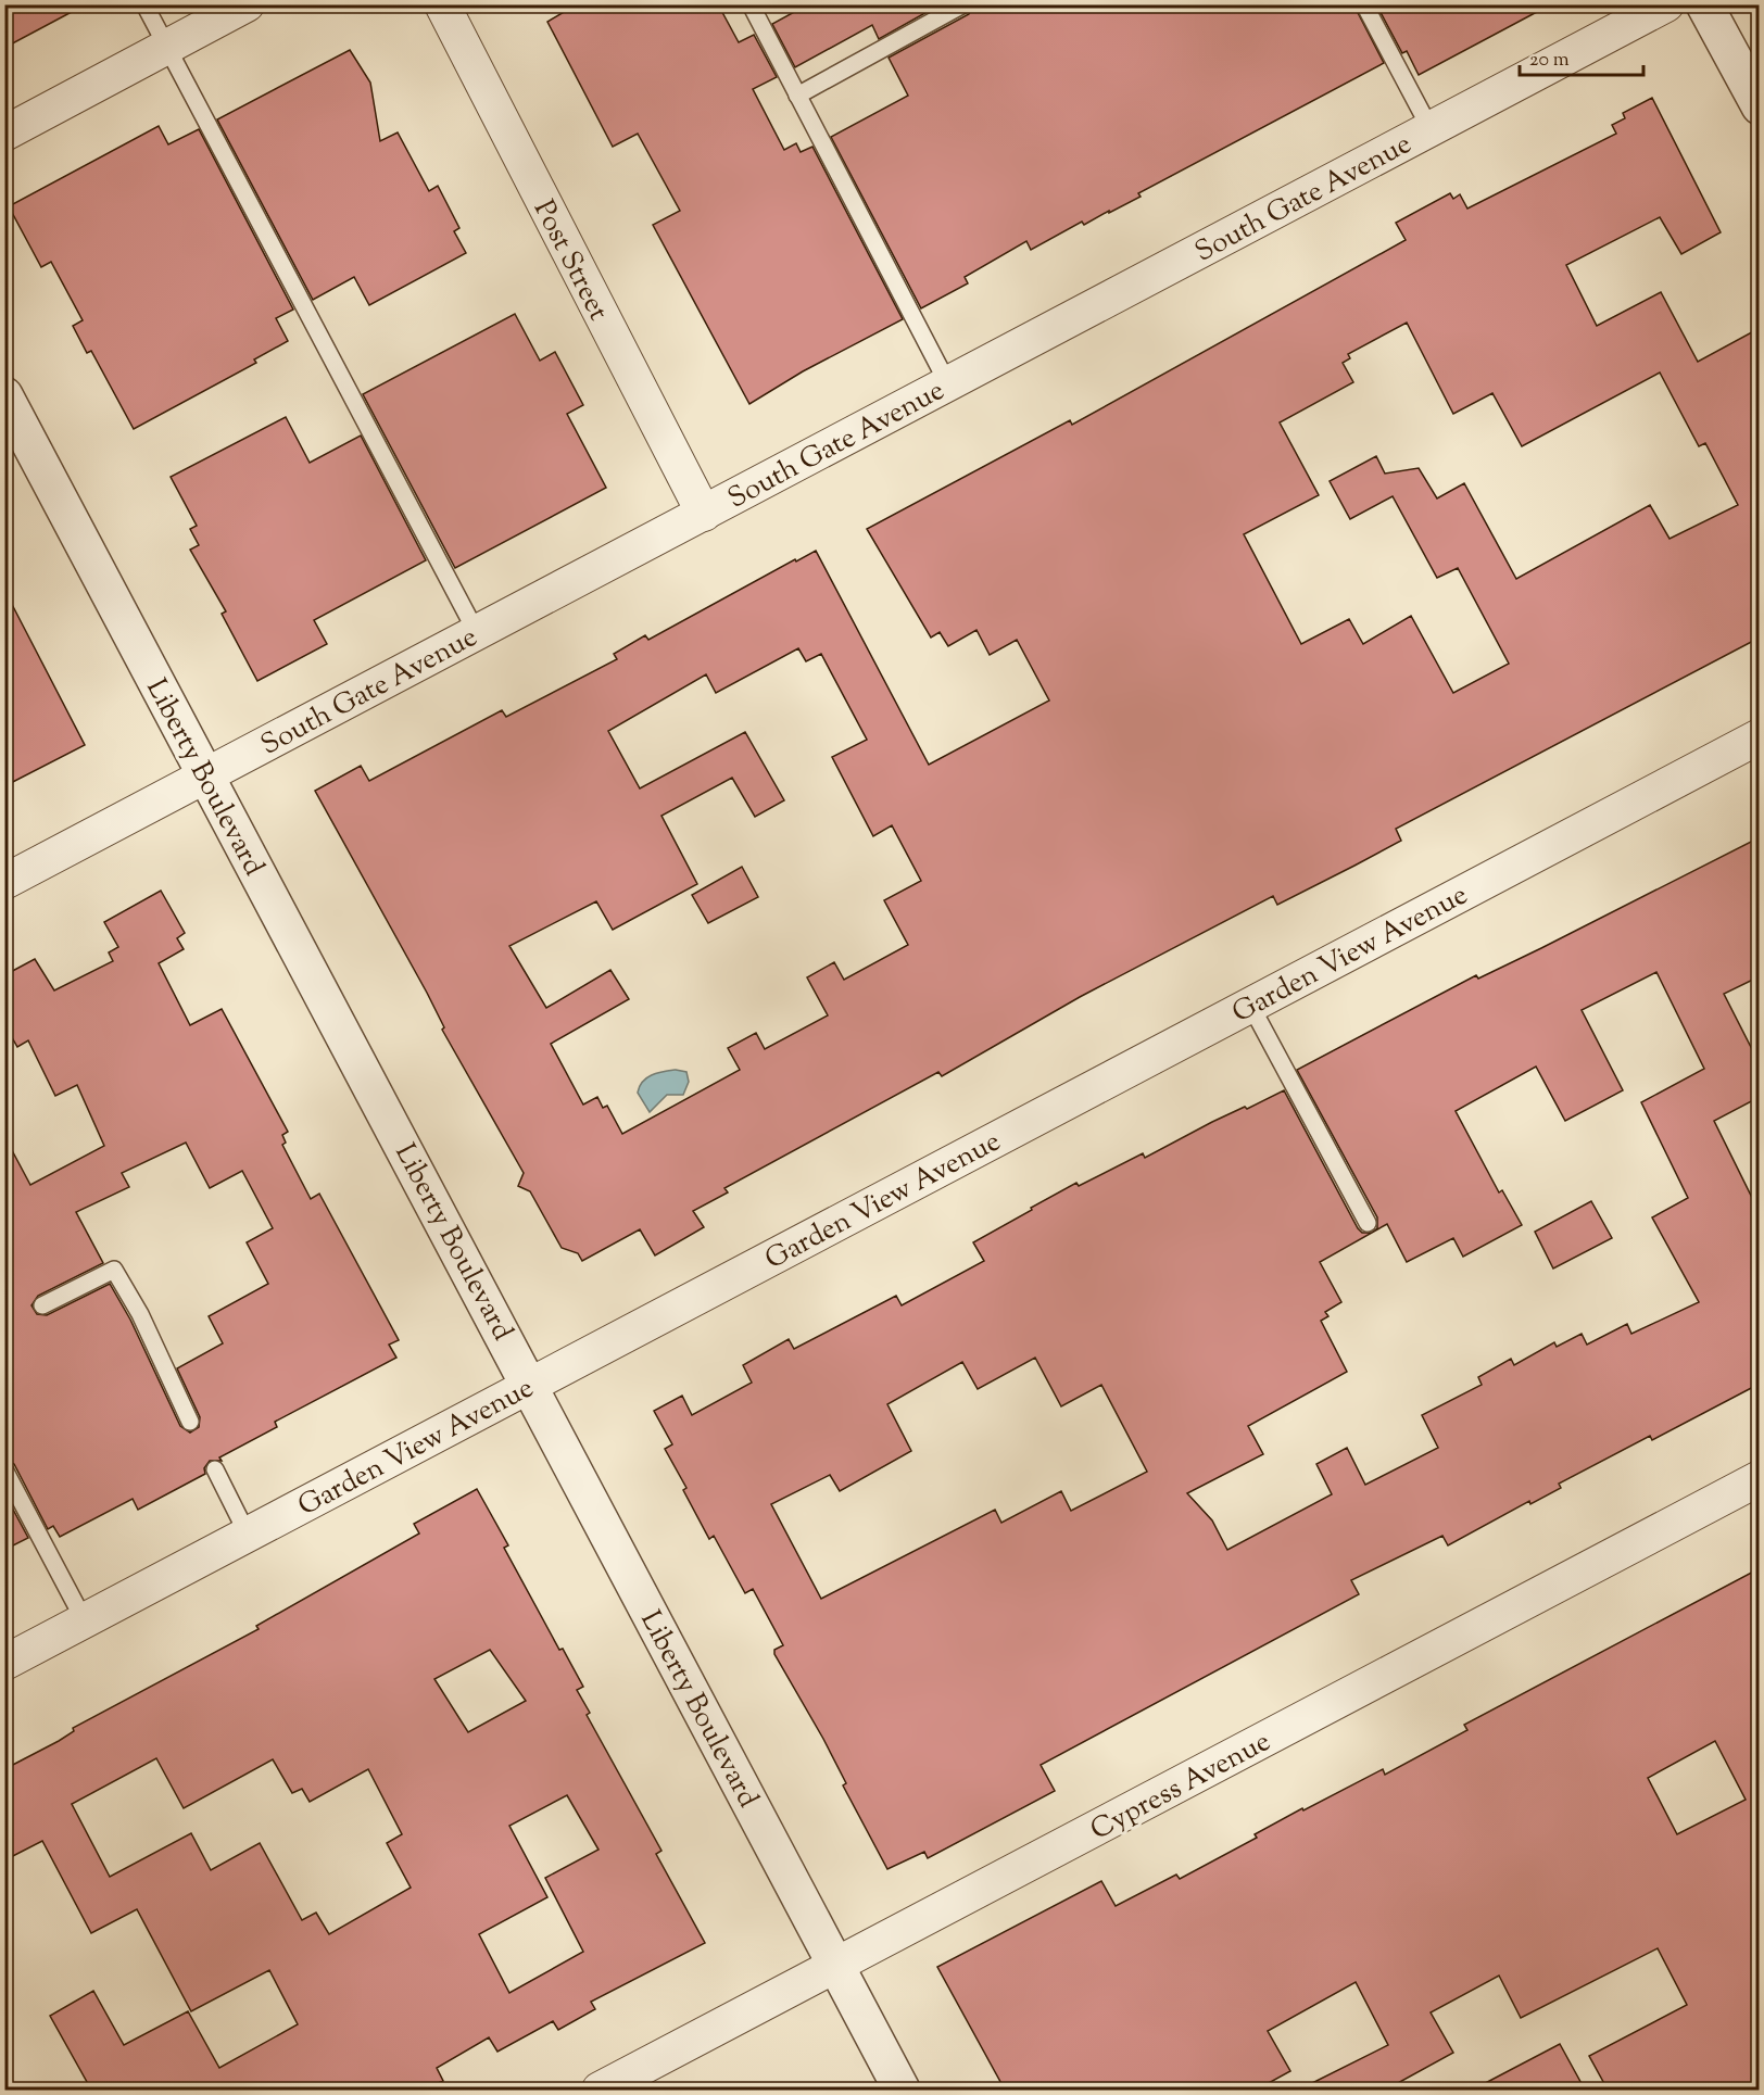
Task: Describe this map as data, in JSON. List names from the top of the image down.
{
  "streets": {
    "street": [
      "South Gate Avenue",
      "Post Street",
      "Liberty Boulevard",
      "Garden View Avenue",
      "Cypress Avenue"
    ]
  },
  "crossings": [
    ["South Gate Avenue", "Post Street"],
    ["South Gate Avenue", "Liberty Boulevard"],
    ["Liberty Boulevard", "Garden View Avenue"],
    ["Liberty Boulevard", "Cypress Avenue"]
  ],
  "scale_bar": "20 m"
}
